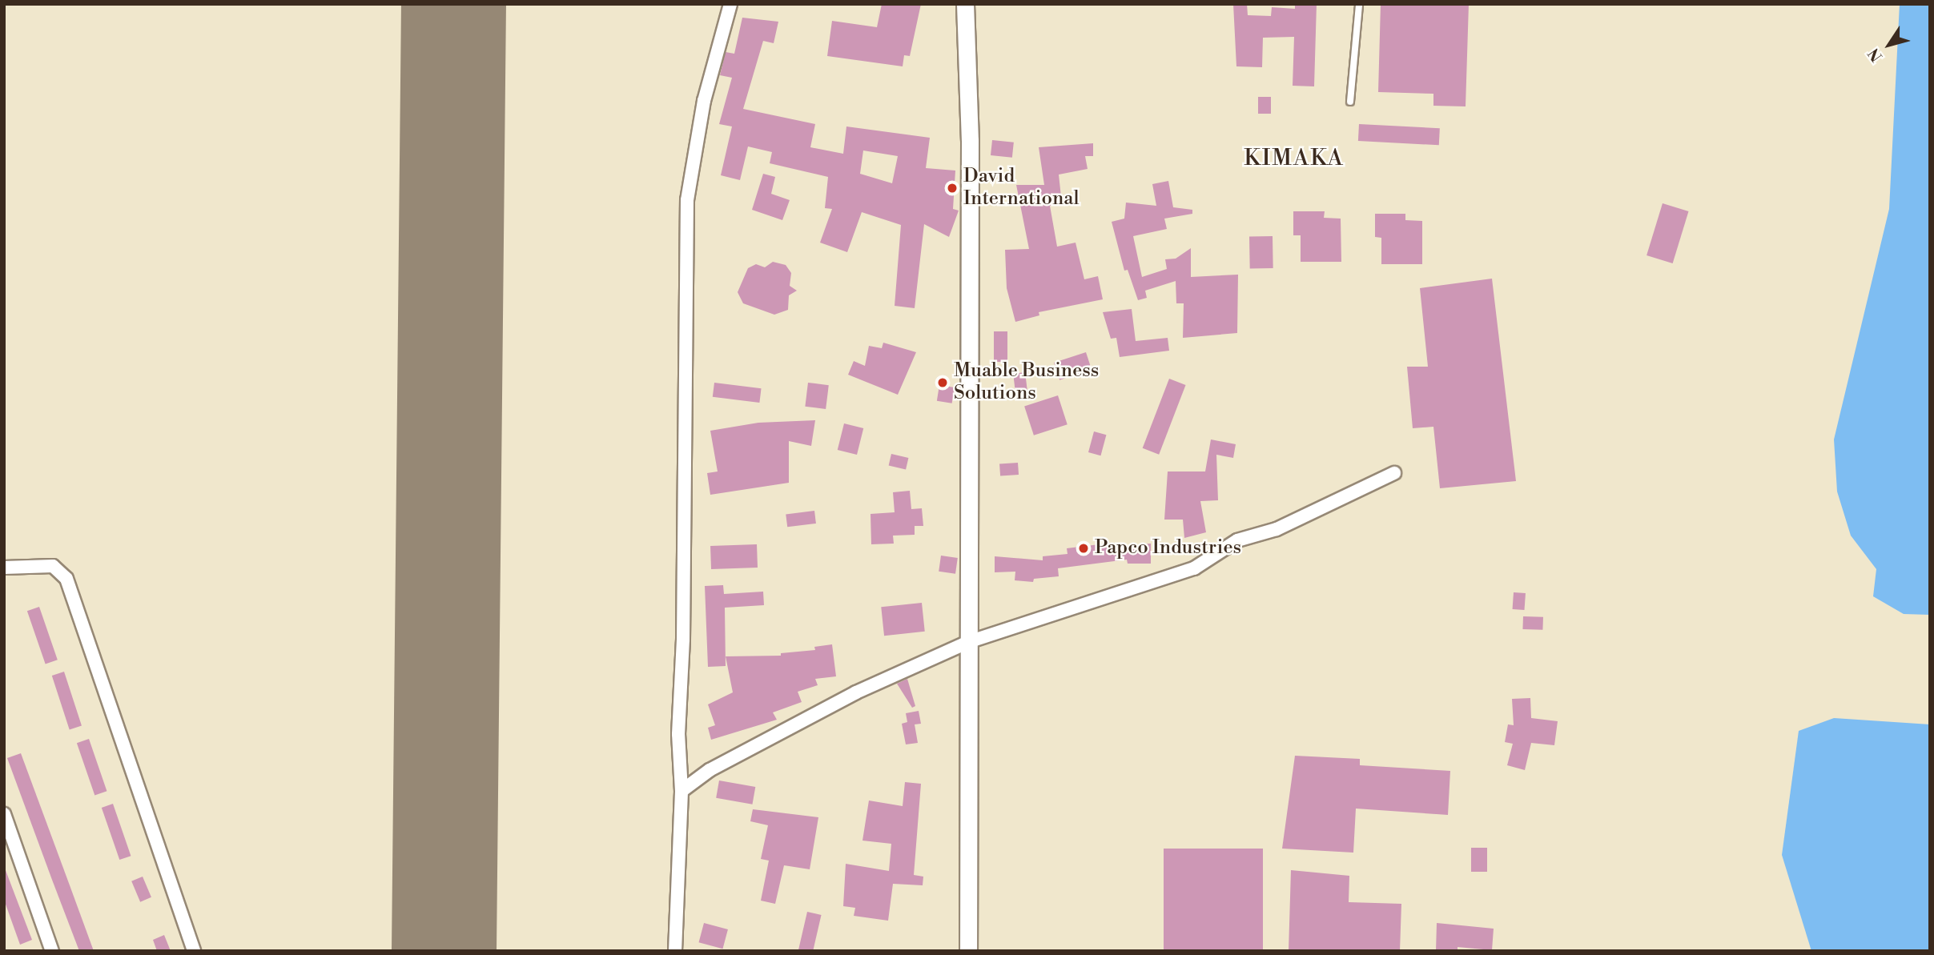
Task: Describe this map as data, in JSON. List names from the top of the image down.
{
  "districts": ["KIMAKA"],
  "places": ["David International", "Muable Business Solutions", "Papco Industries"],
  "north": "bottom left"
}
